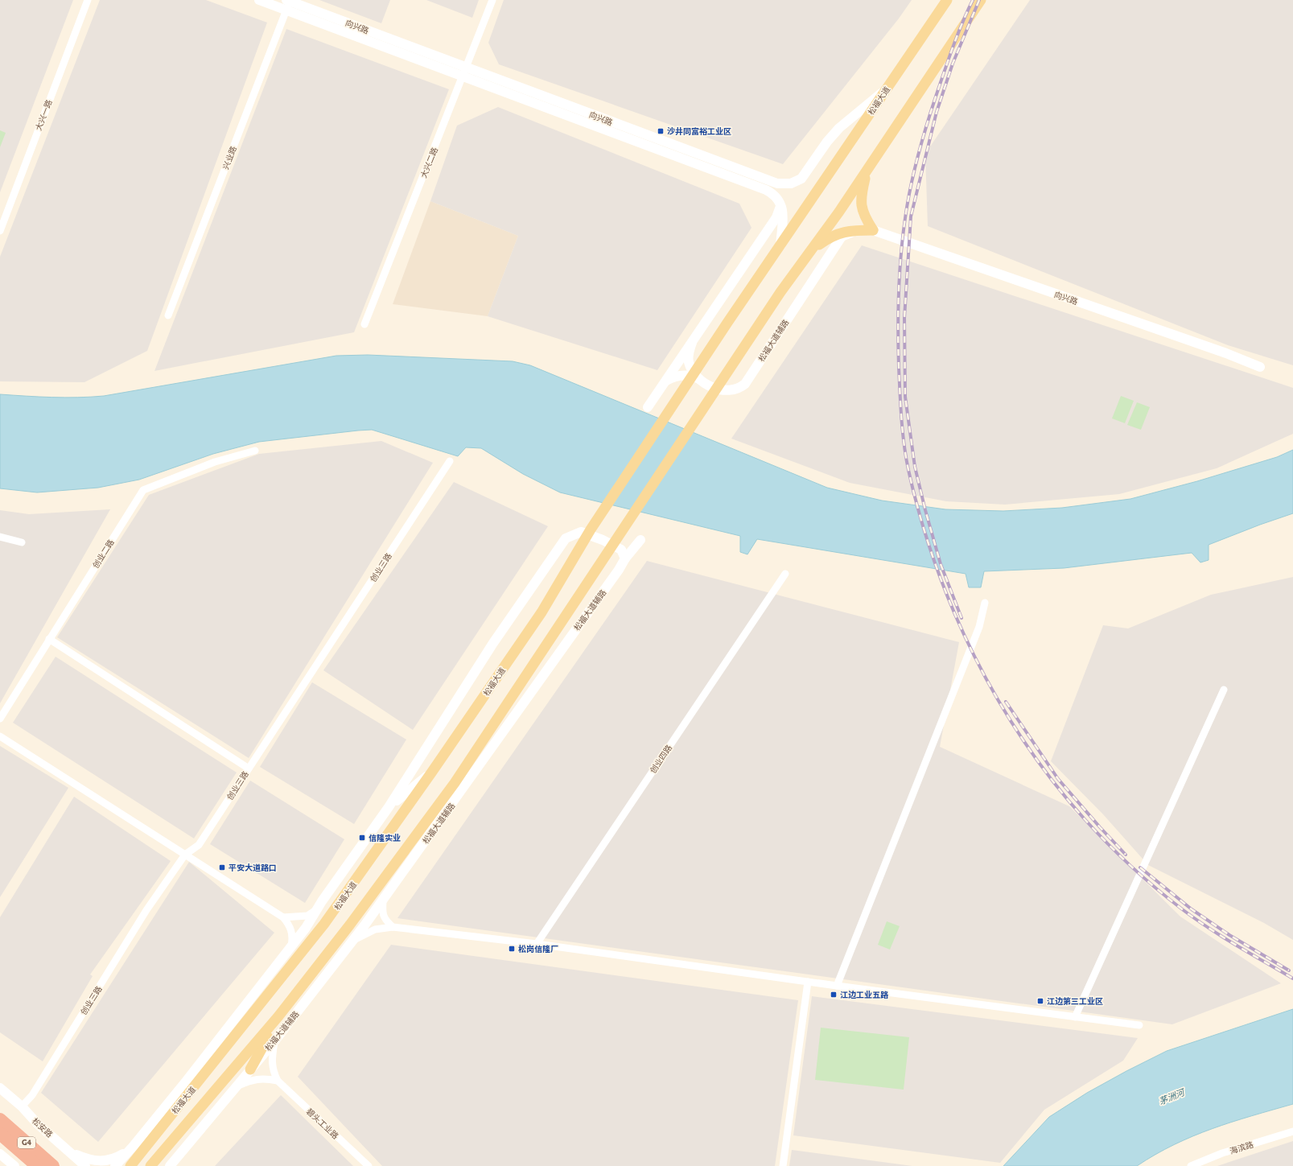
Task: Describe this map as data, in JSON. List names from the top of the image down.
{
  "streets": {
    "highway": ["G4"],
    "main road": [
      "向兴路",
      "松福大道",
      "松福大道辅路",
      "松安路"
    ],
    "street": [
      "大兴一路",
      "兴业路",
      "大兴二路",
      "创业二路",
      "创业三路",
      "创业四路",
      "碧头工业路",
      "海滨路"
    ]
  },
  "crossings": [
    ["向兴路", "松福大道"],
    ["向兴路", "兴业路"],
    ["向兴路", "大兴二路"],
    ["向兴路", "松福大道辅路"],
    ["创业三路", "松安路"]
  ],
  "water": ["茅洲河"],
  "places": {
    "transit": [
      "沙井同富裕工业区",
      "信隆实业",
      "平安大道路口",
      "松岗信隆厂",
      "江边工业五路",
      "江边第三工业区"
    ]
  }
}
